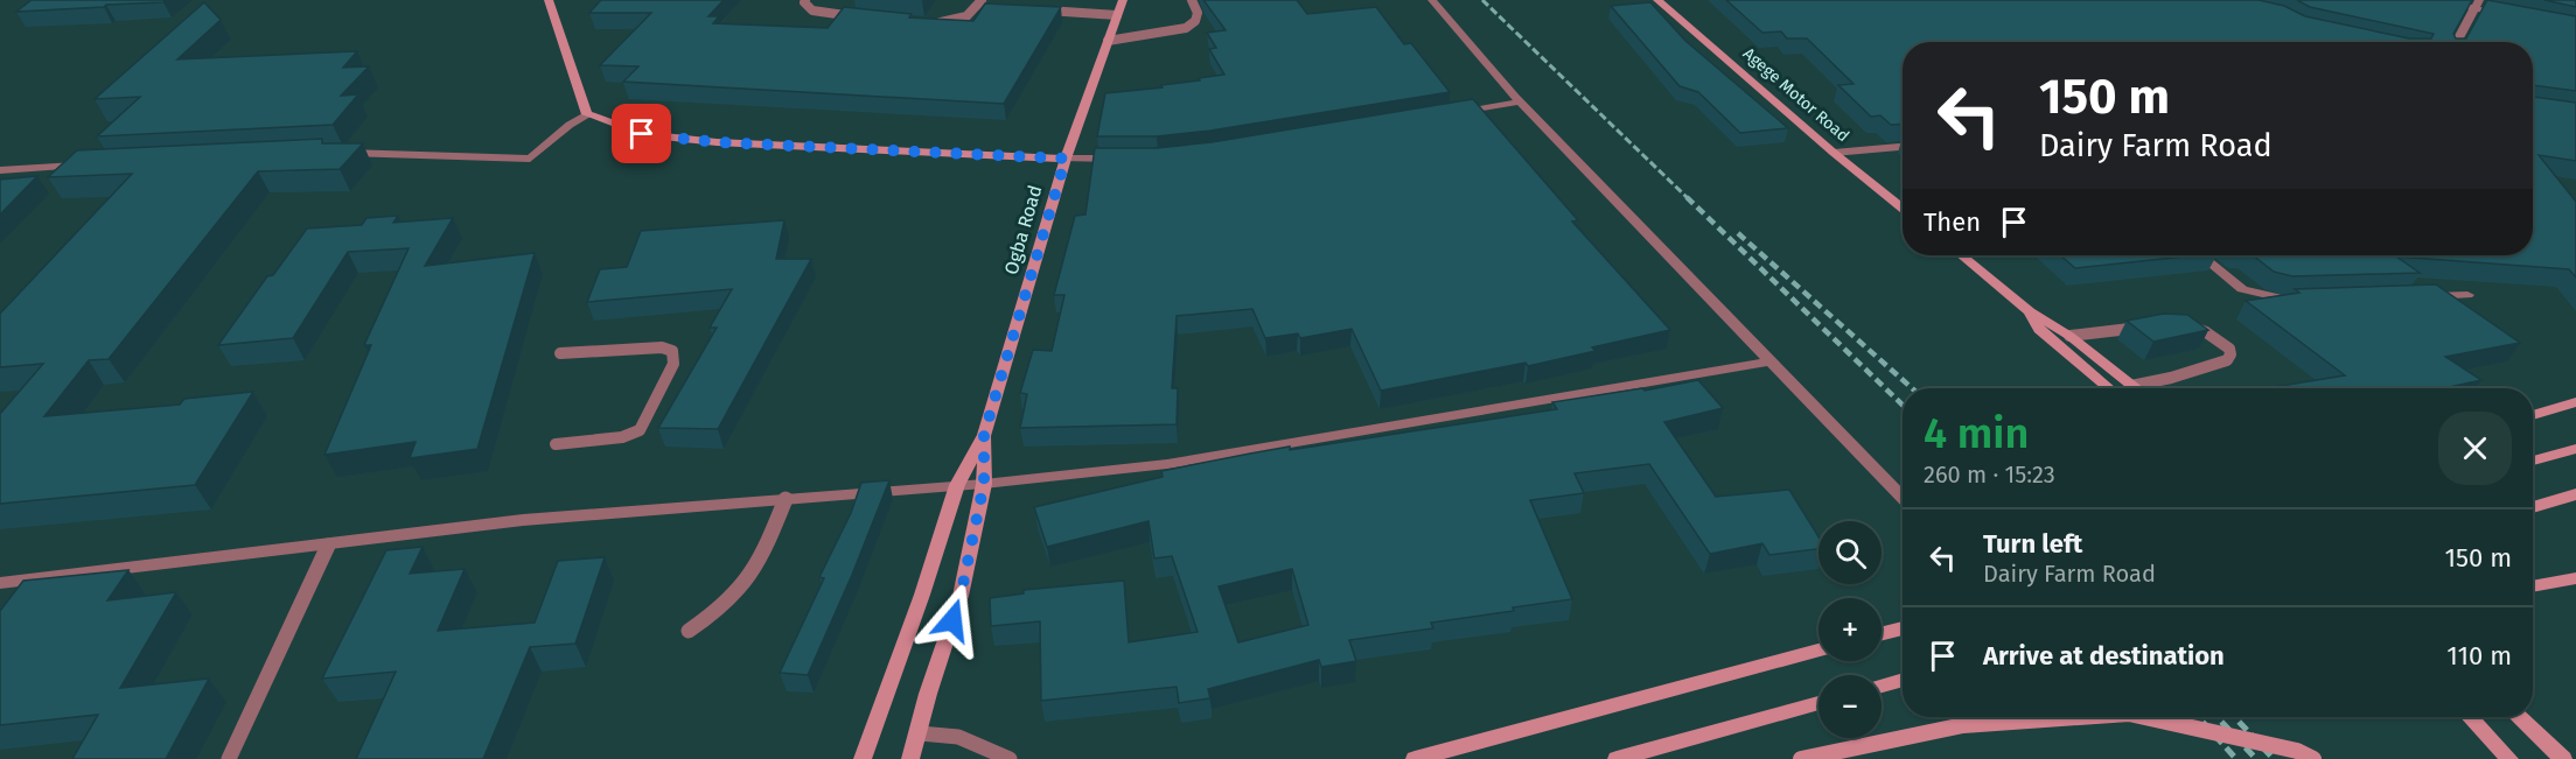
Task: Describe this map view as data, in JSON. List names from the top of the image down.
{
  "streets": {
    "main road": ["Agege Motor Road", "Ogba Road"]
  },
  "page": {
    "turn": ["150 m", "Dairy Farm Road"],
    "then": "Then",
    "heading": ["4 min", "260 m · 15:23"],
    "list": [
      {
        "name": "Turn left",
        "note": "Dairy Farm Road",
        "value": "150 m"
      },
      {
        "name": "Arrive at destination",
        "value": "110 m"
      }
    ],
    "map_buttons": ["+", "−"]
  }
}
